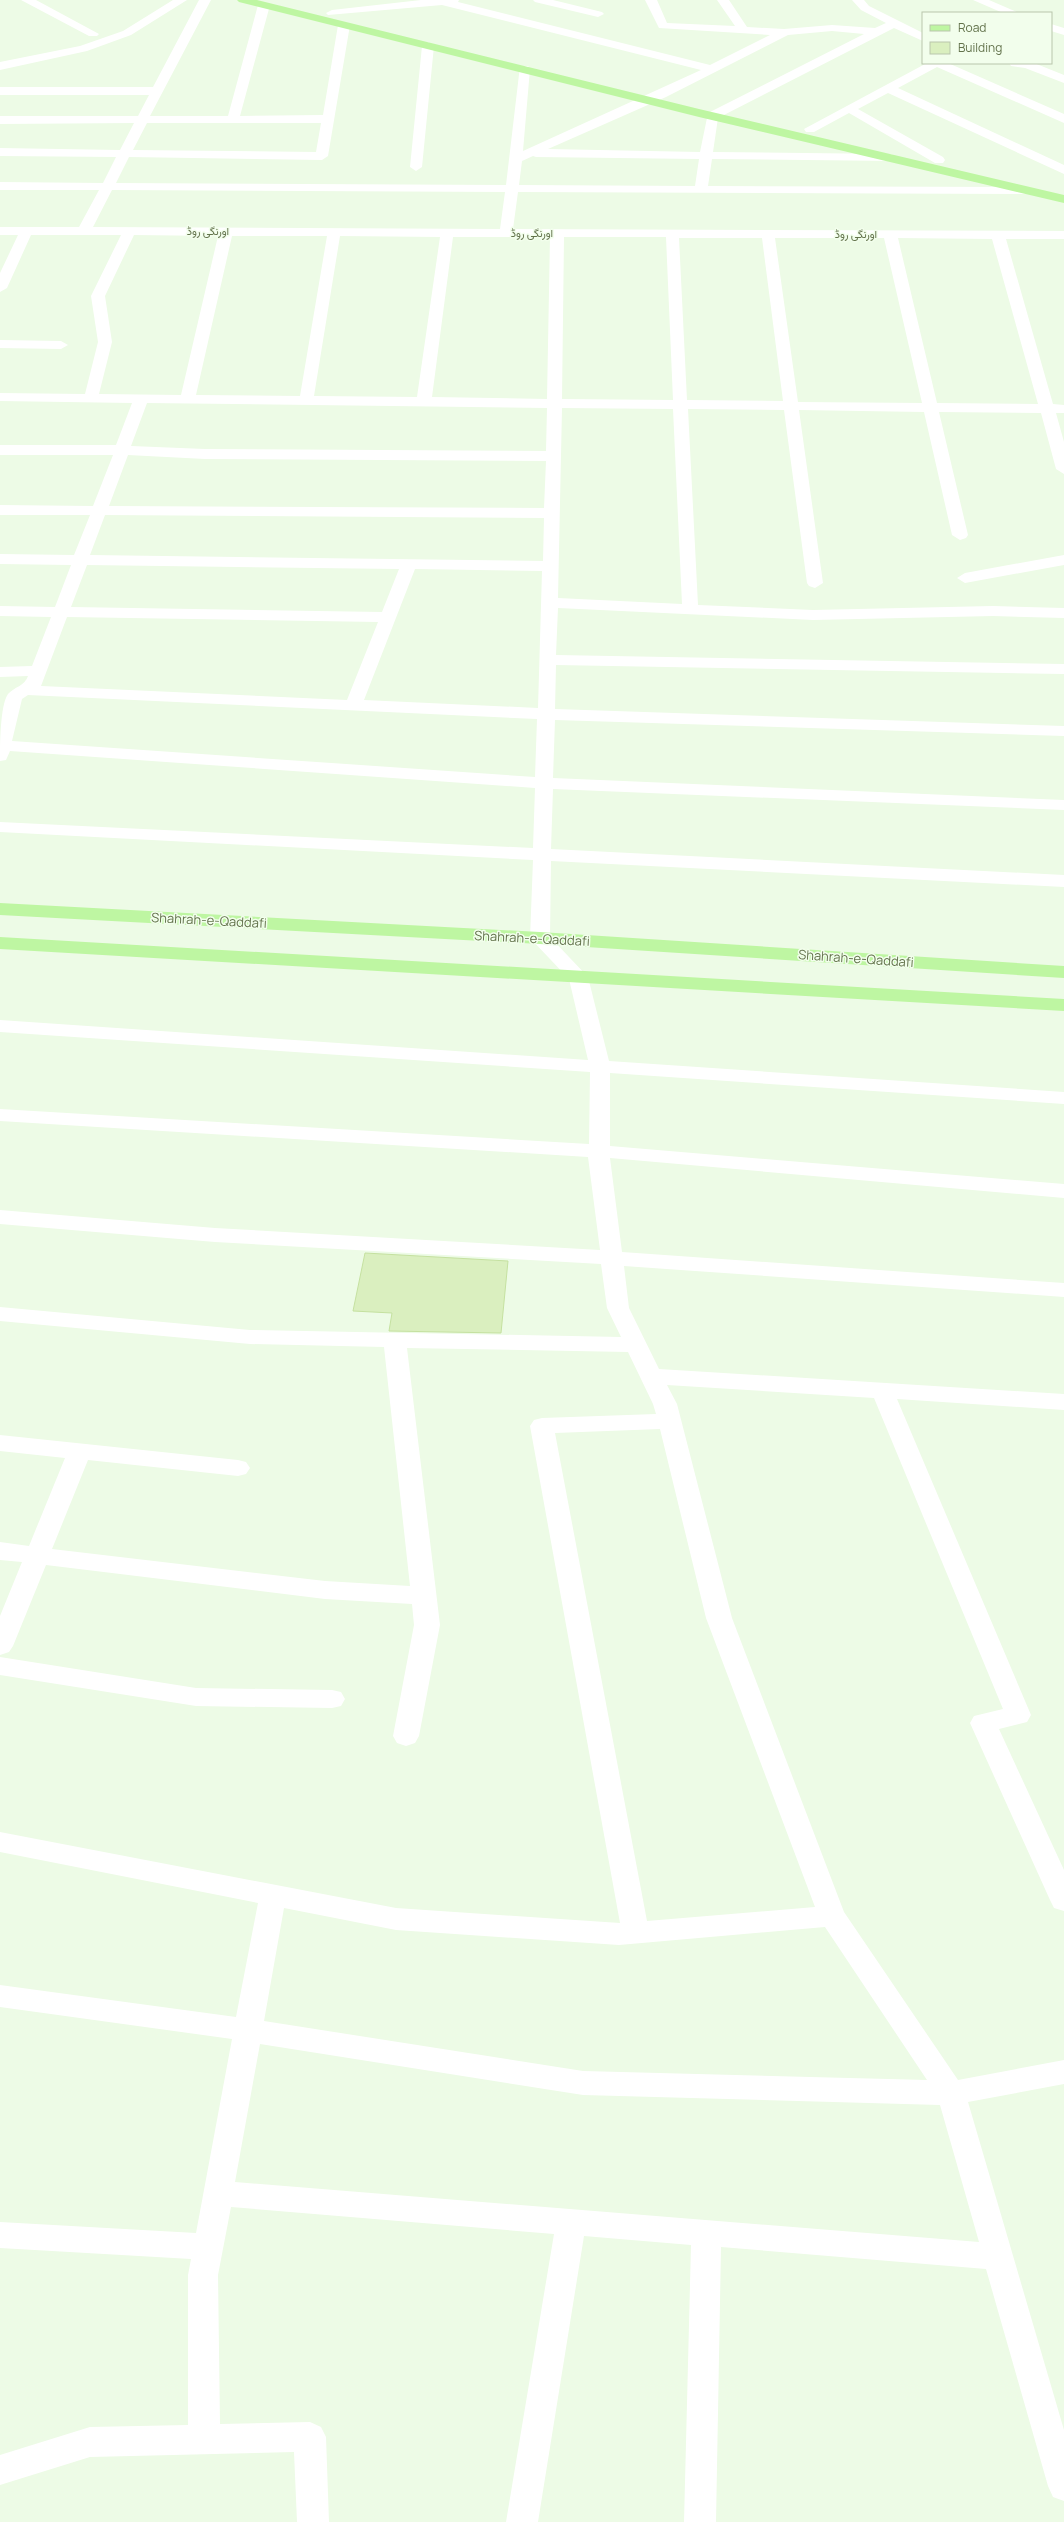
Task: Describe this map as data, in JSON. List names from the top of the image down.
{
  "streets": {
    "main road": ["Shahrah-e-Qaddafi"],
    "street": ["اورنگی روڈ"]
  },
  "legend": ["Road", "Building"]
}
